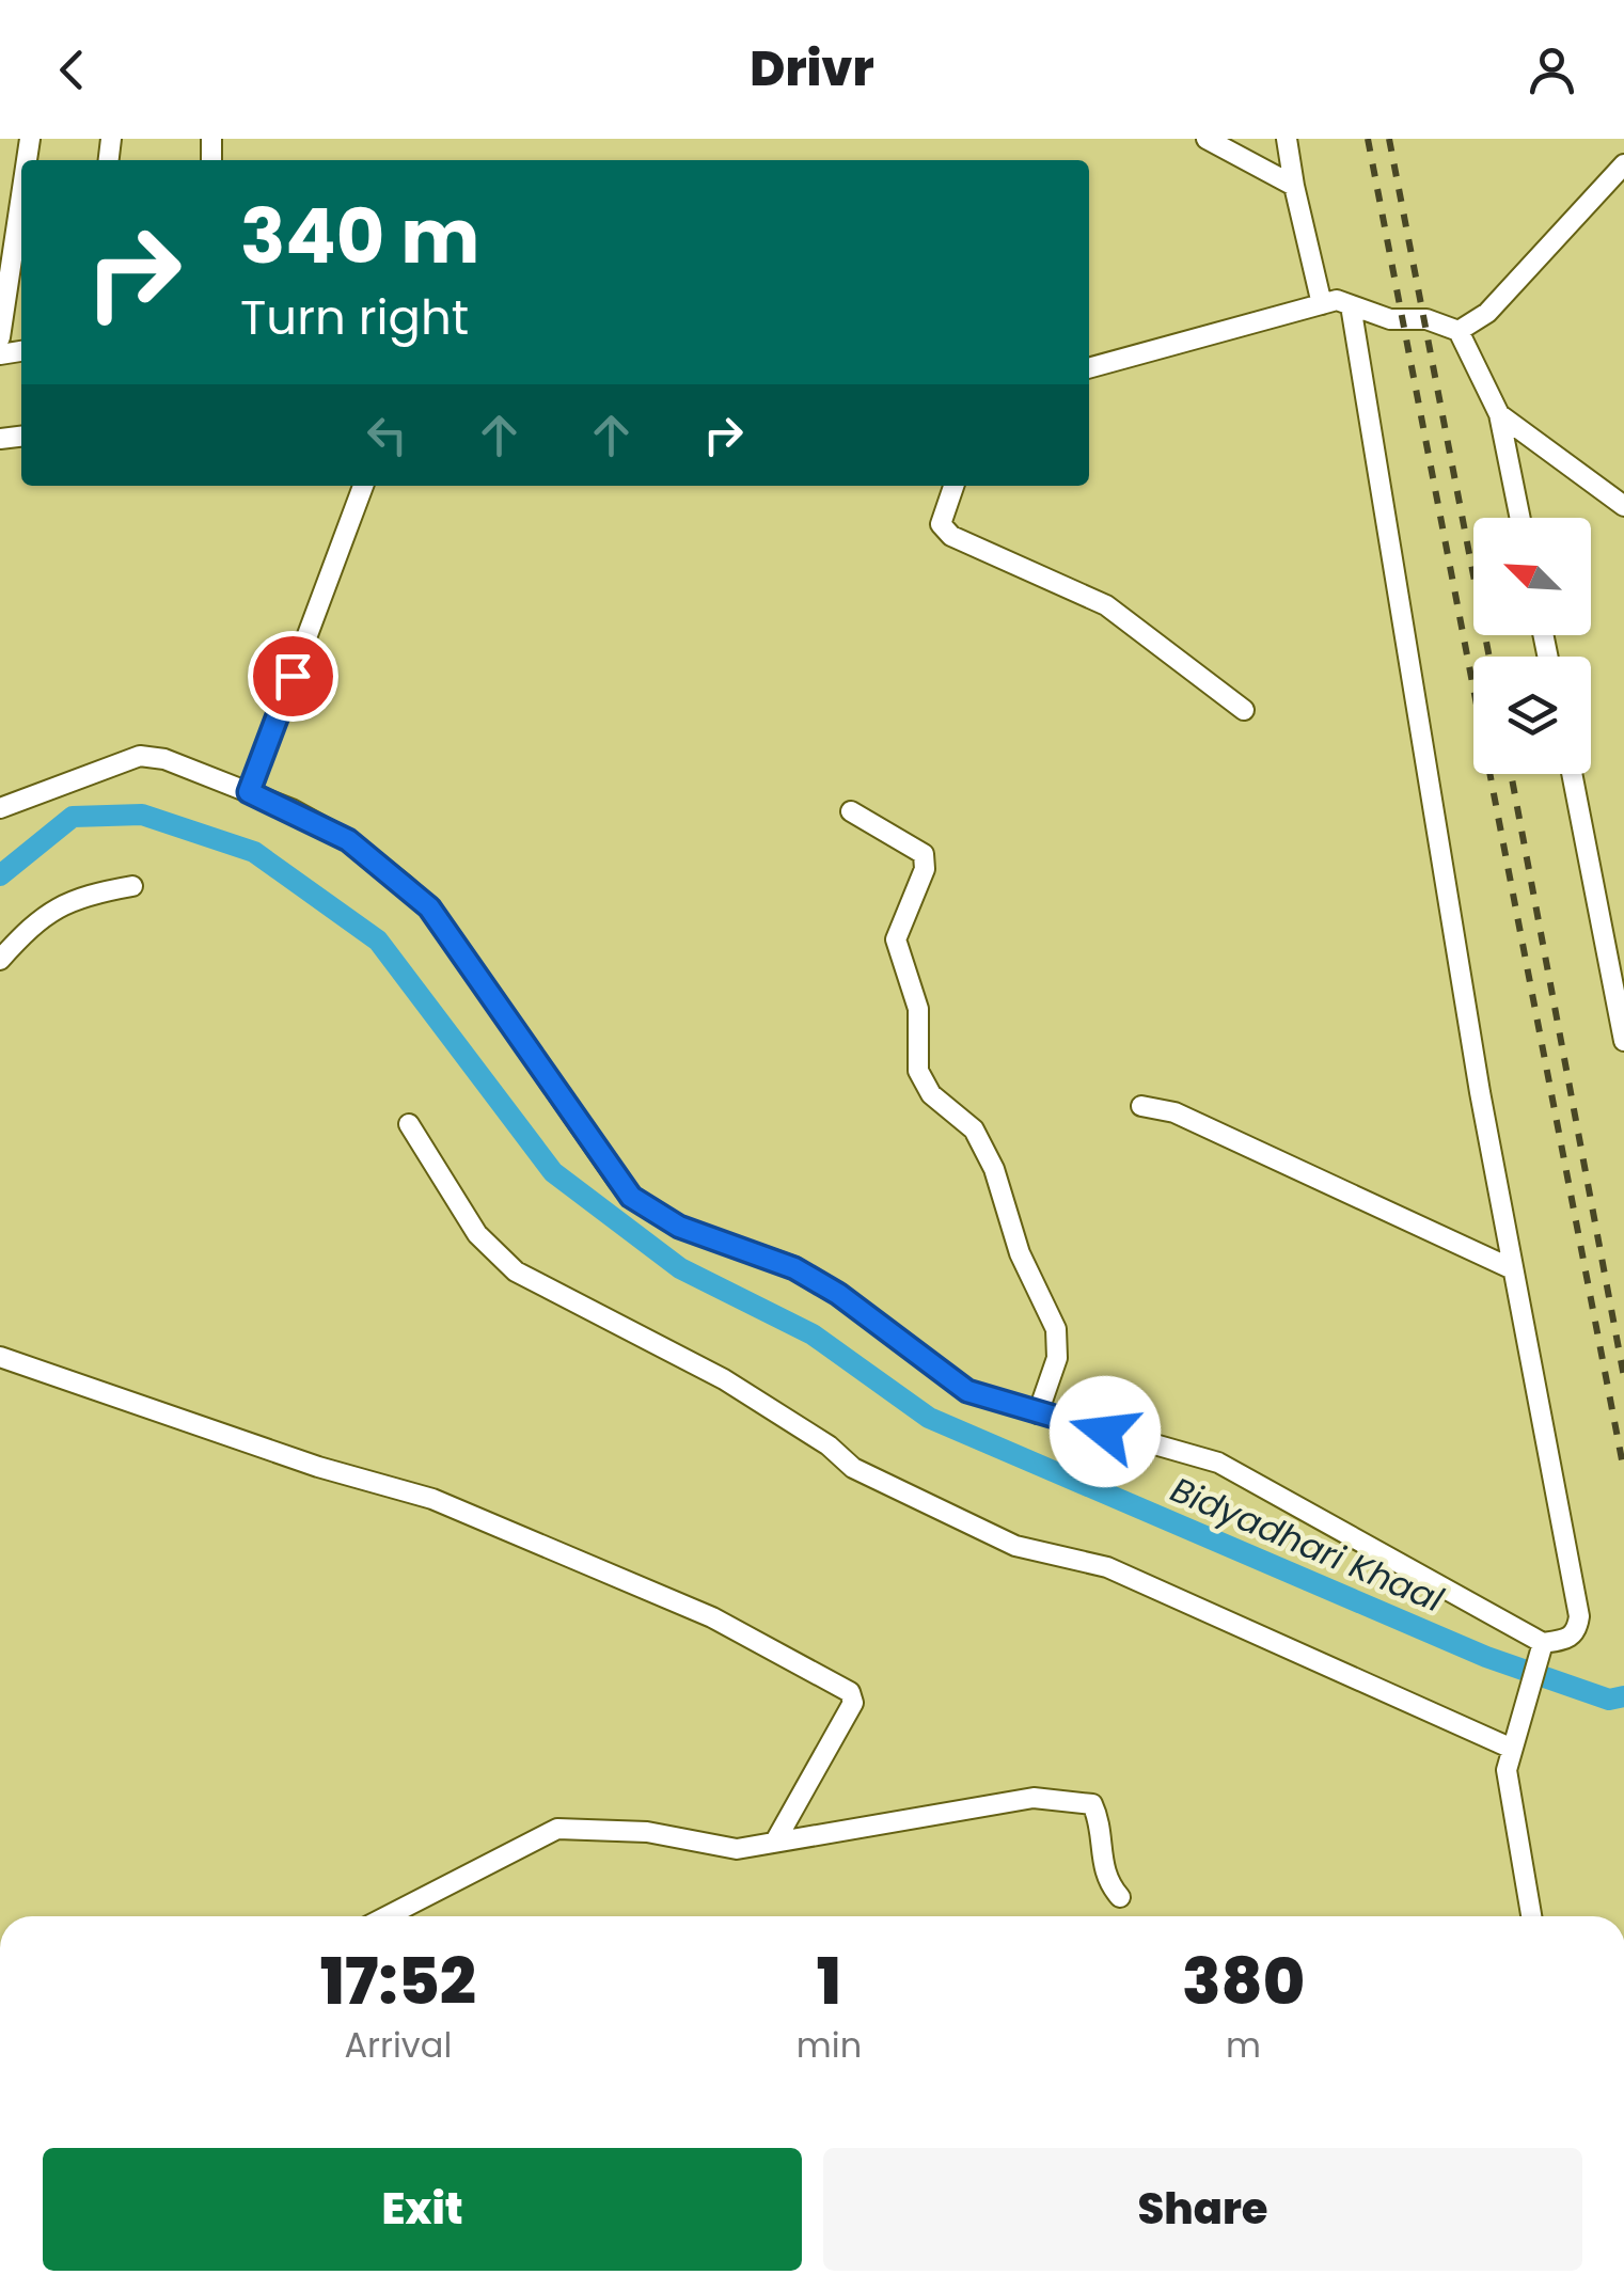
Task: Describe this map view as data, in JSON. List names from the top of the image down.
{
  "water": ["Bidyadhari Khaal"],
  "north": "top left",
  "page": {
    "header": "Drivr",
    "turn": ["340 m", "Turn right"],
    "eta": [
      "17:52",
      "Arrival",
      "1",
      "min",
      "380",
      "m"
    ],
    "buttons": ["Exit", "Share"]
  }
}
